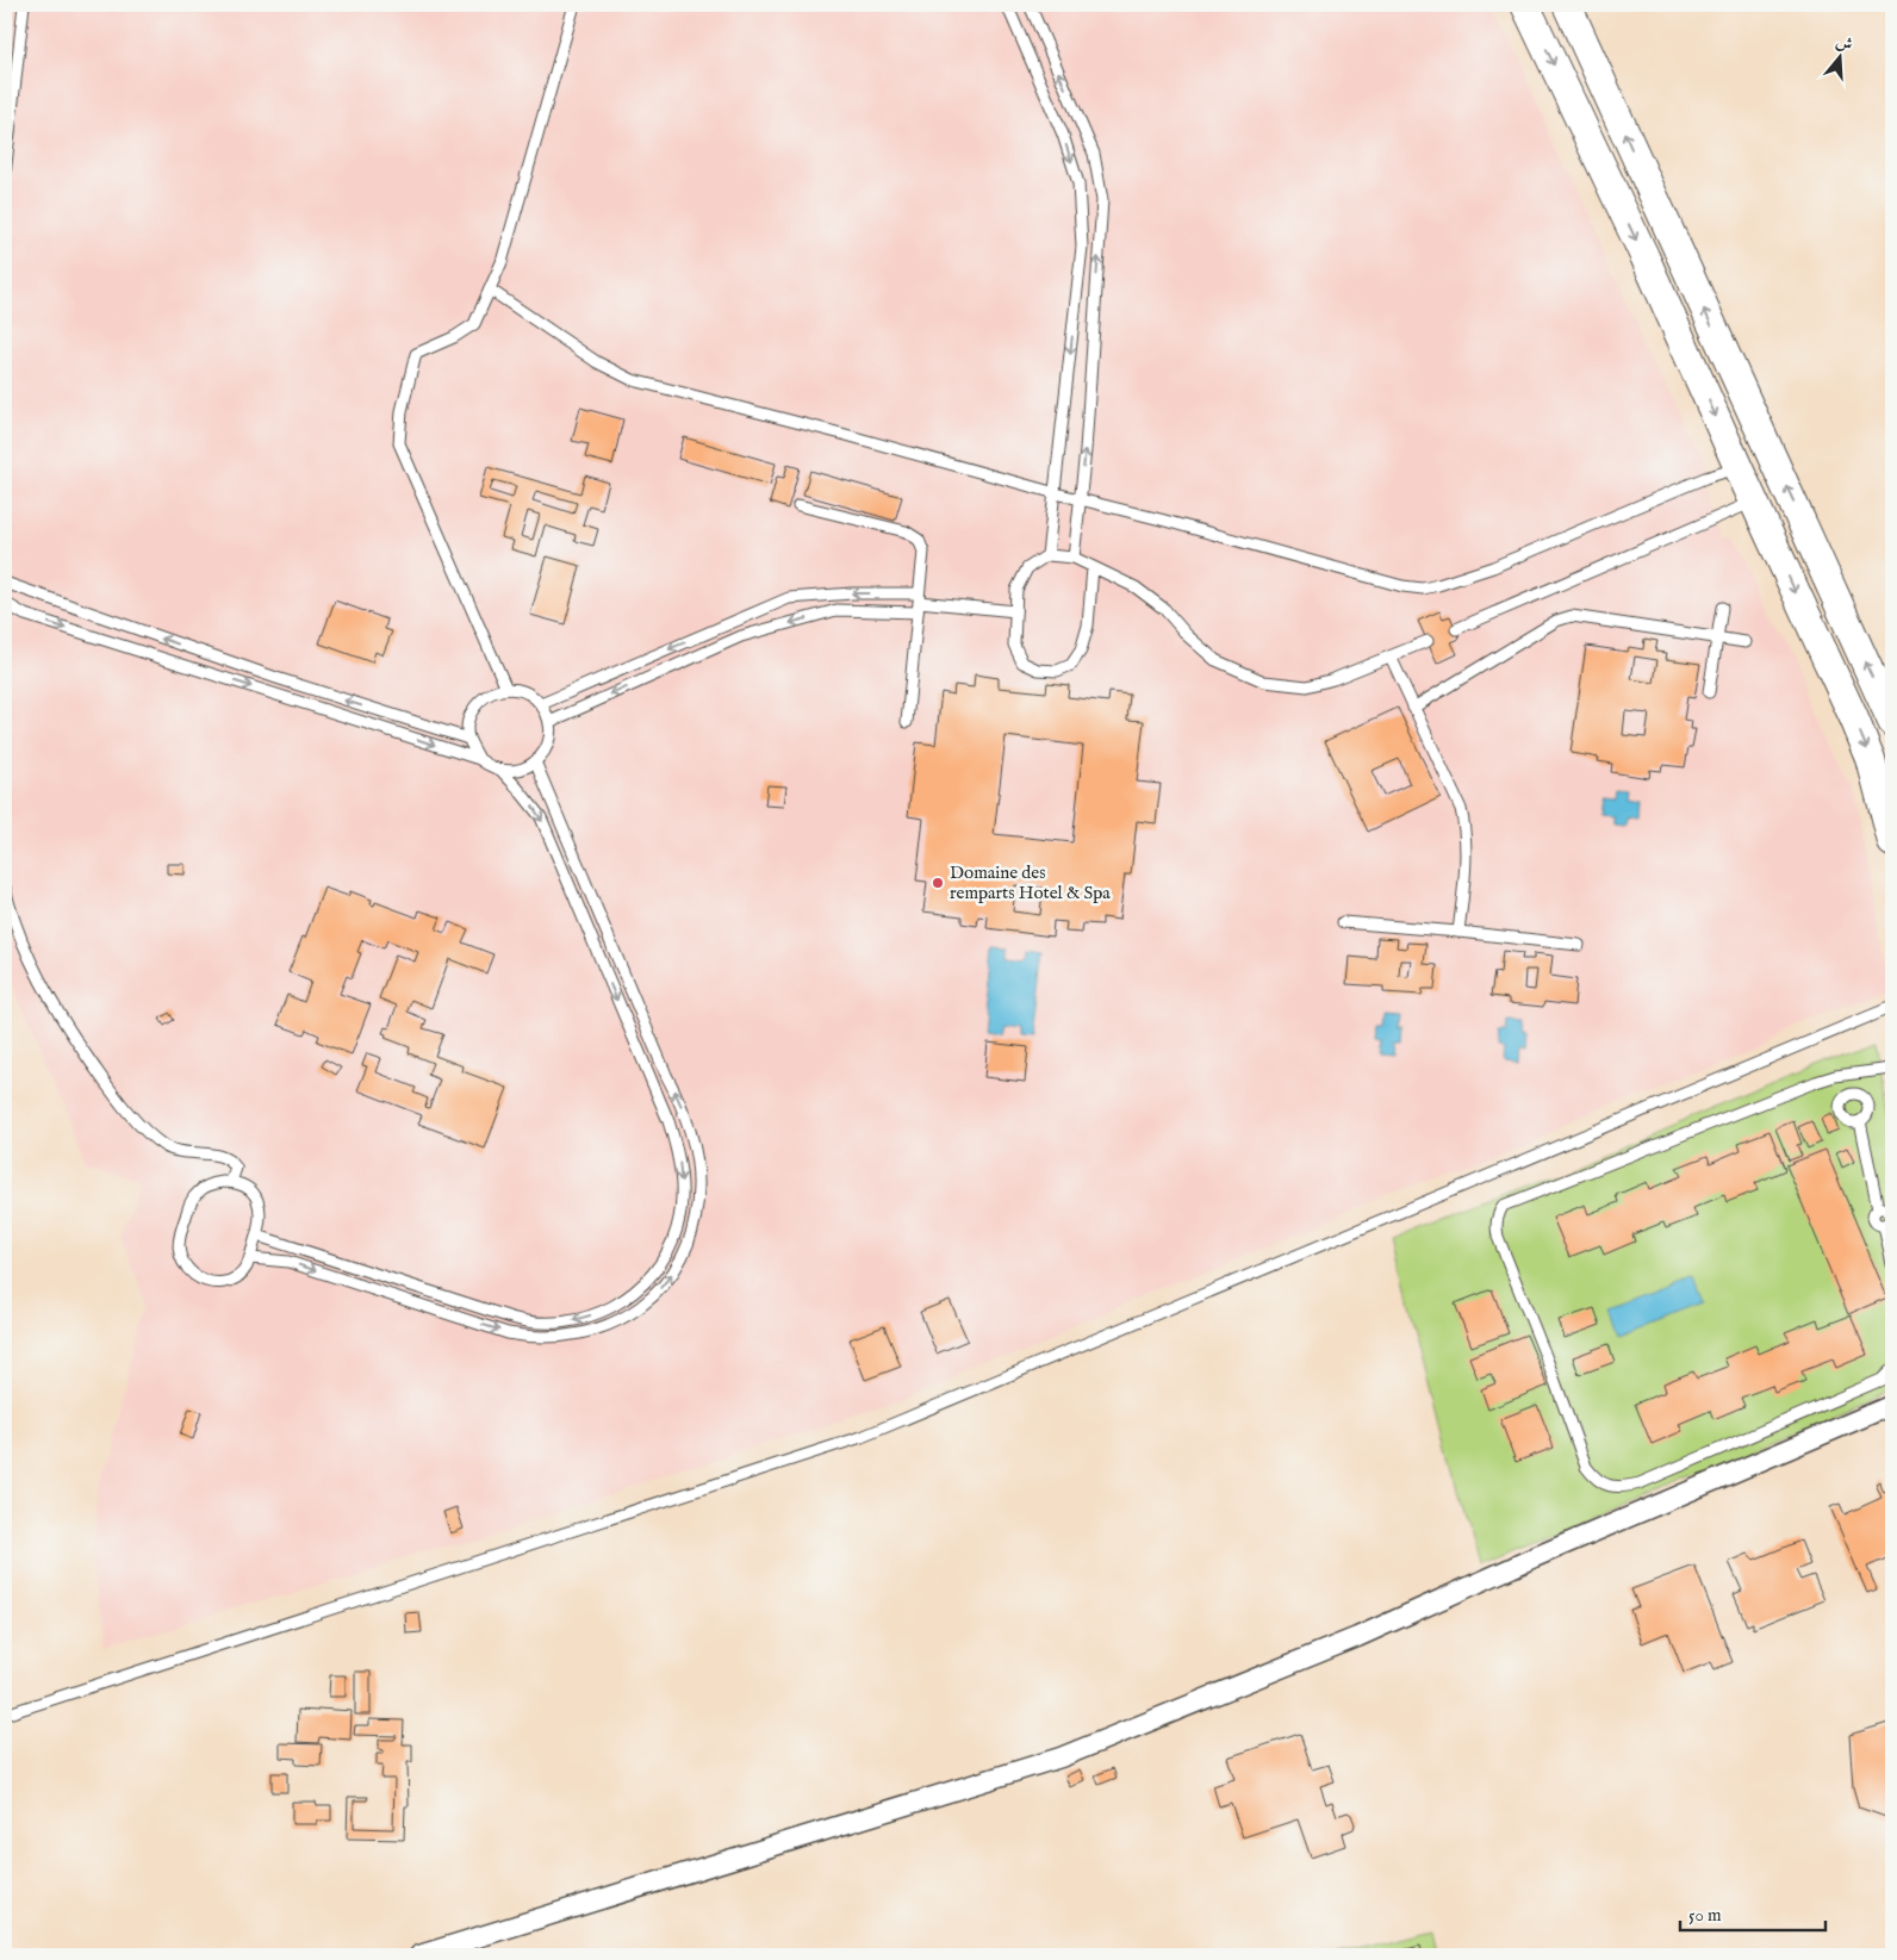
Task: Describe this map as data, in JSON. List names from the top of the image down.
{
  "places": ["Domaine des remparts Hotel & Spa"],
  "scale_bar": "50 m",
  "north": "top"
}
